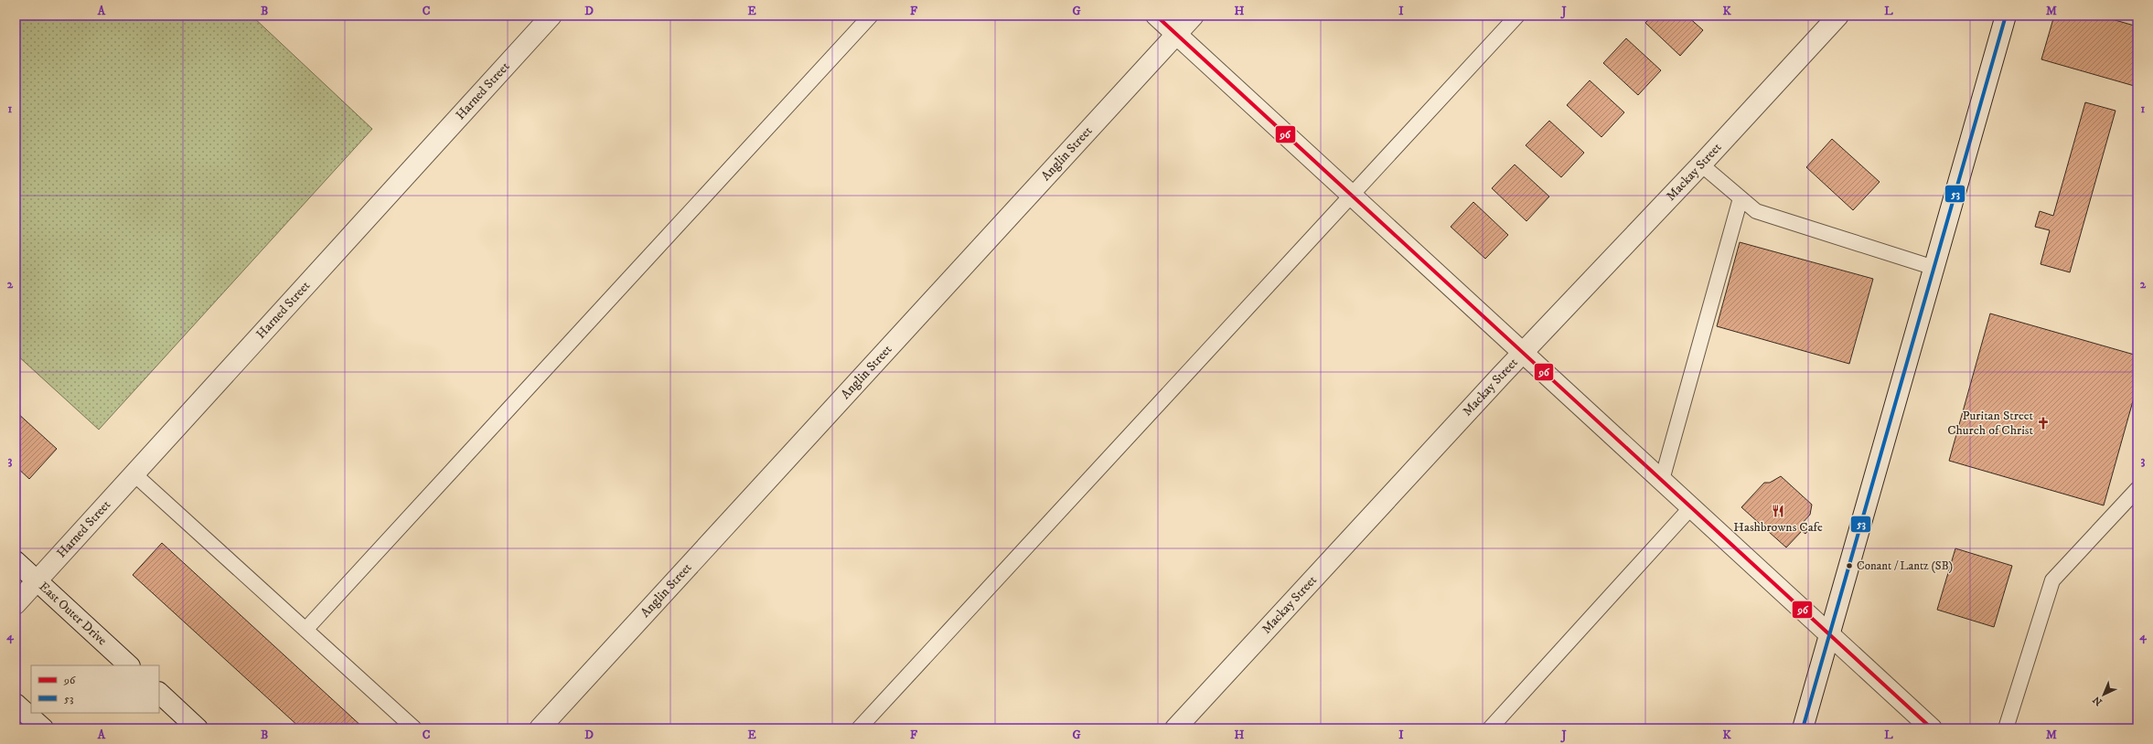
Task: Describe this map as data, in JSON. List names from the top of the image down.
{
  "streets": {
    "street": [
      "Harned Street",
      "Anglin Street",
      "Mackay Street",
      "East Outer Drive"
    ]
  },
  "crossings": [
    ["Harned Street", "East Outer Drive"]
  ],
  "places": {
    "church": ["Puritan Street Church of Christ"],
    "restaurant": ["Hashbrowns Cafe"],
    "other": ["Conant / Lantz (SB)"]
  },
  "lines": ["transit line 96", "transit line 53"],
  "legend": ["96", "53"],
  "north": "bottom left",
  "grid": {
    "columns": [
      "A",
      "B",
      "C",
      "D",
      "E",
      "F",
      "G",
      "H",
      "I",
      "J",
      "K",
      "L",
      "M"
    ],
    "rows": [
      "1",
      "2",
      "3",
      "4"
    ]
  }
}
